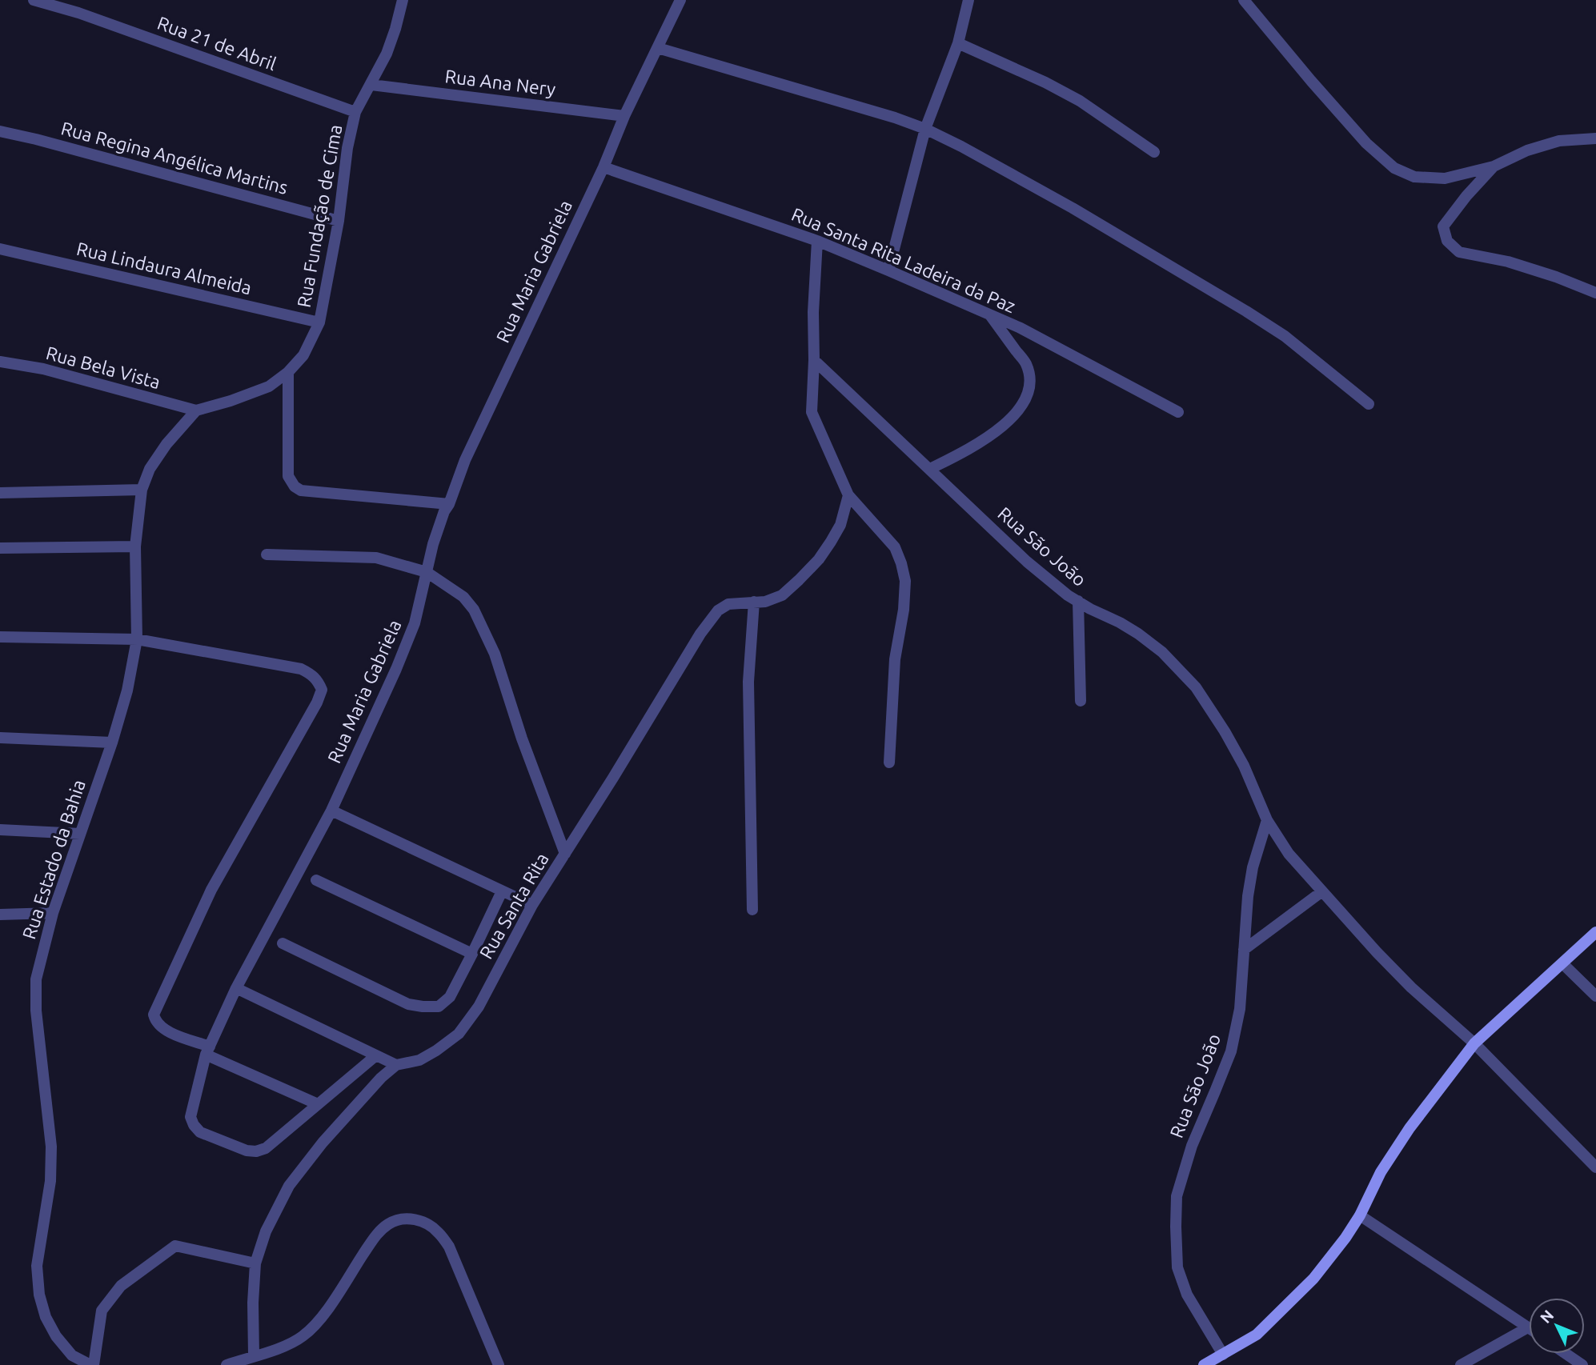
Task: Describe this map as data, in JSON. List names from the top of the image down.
{
  "streets": {
    "street": [
      "Rua 21 de Abril",
      "Rua Ana Nery",
      "Rua Regina Angélica Martins",
      "Rua Fundação de Cima",
      "Rua Santa Rita Ladeira da Paz",
      "Rua Lindaura Almeida",
      "Rua Maria Gabriela",
      "Rua Bela Vista",
      "Rua São João",
      "Rua Estado da Bahia",
      "Rua Santa Rita"
    ]
  },
  "crossings": [
    ["Rua 21 de Abril", "Rua Fundação de Cima"],
    ["Rua Ana Nery", "Rua Fundação de Cima"],
    ["Rua Ana Nery", "Rua Maria Gabriela"],
    ["Rua Regina Angélica Martins", "Rua Fundação de Cima"],
    ["Rua Fundação de Cima", "Rua Lindaura Almeida"],
    ["Rua Fundação de Cima", "Rua Bela Vista"],
    ["Rua Fundação de Cima", "Rua Estado da Bahia"],
    ["Rua Santa Rita Ladeira da Paz", "Rua Maria Gabriela"],
    ["Rua Bela Vista", "Rua Estado da Bahia"]
  ],
  "north": "top left"
}
